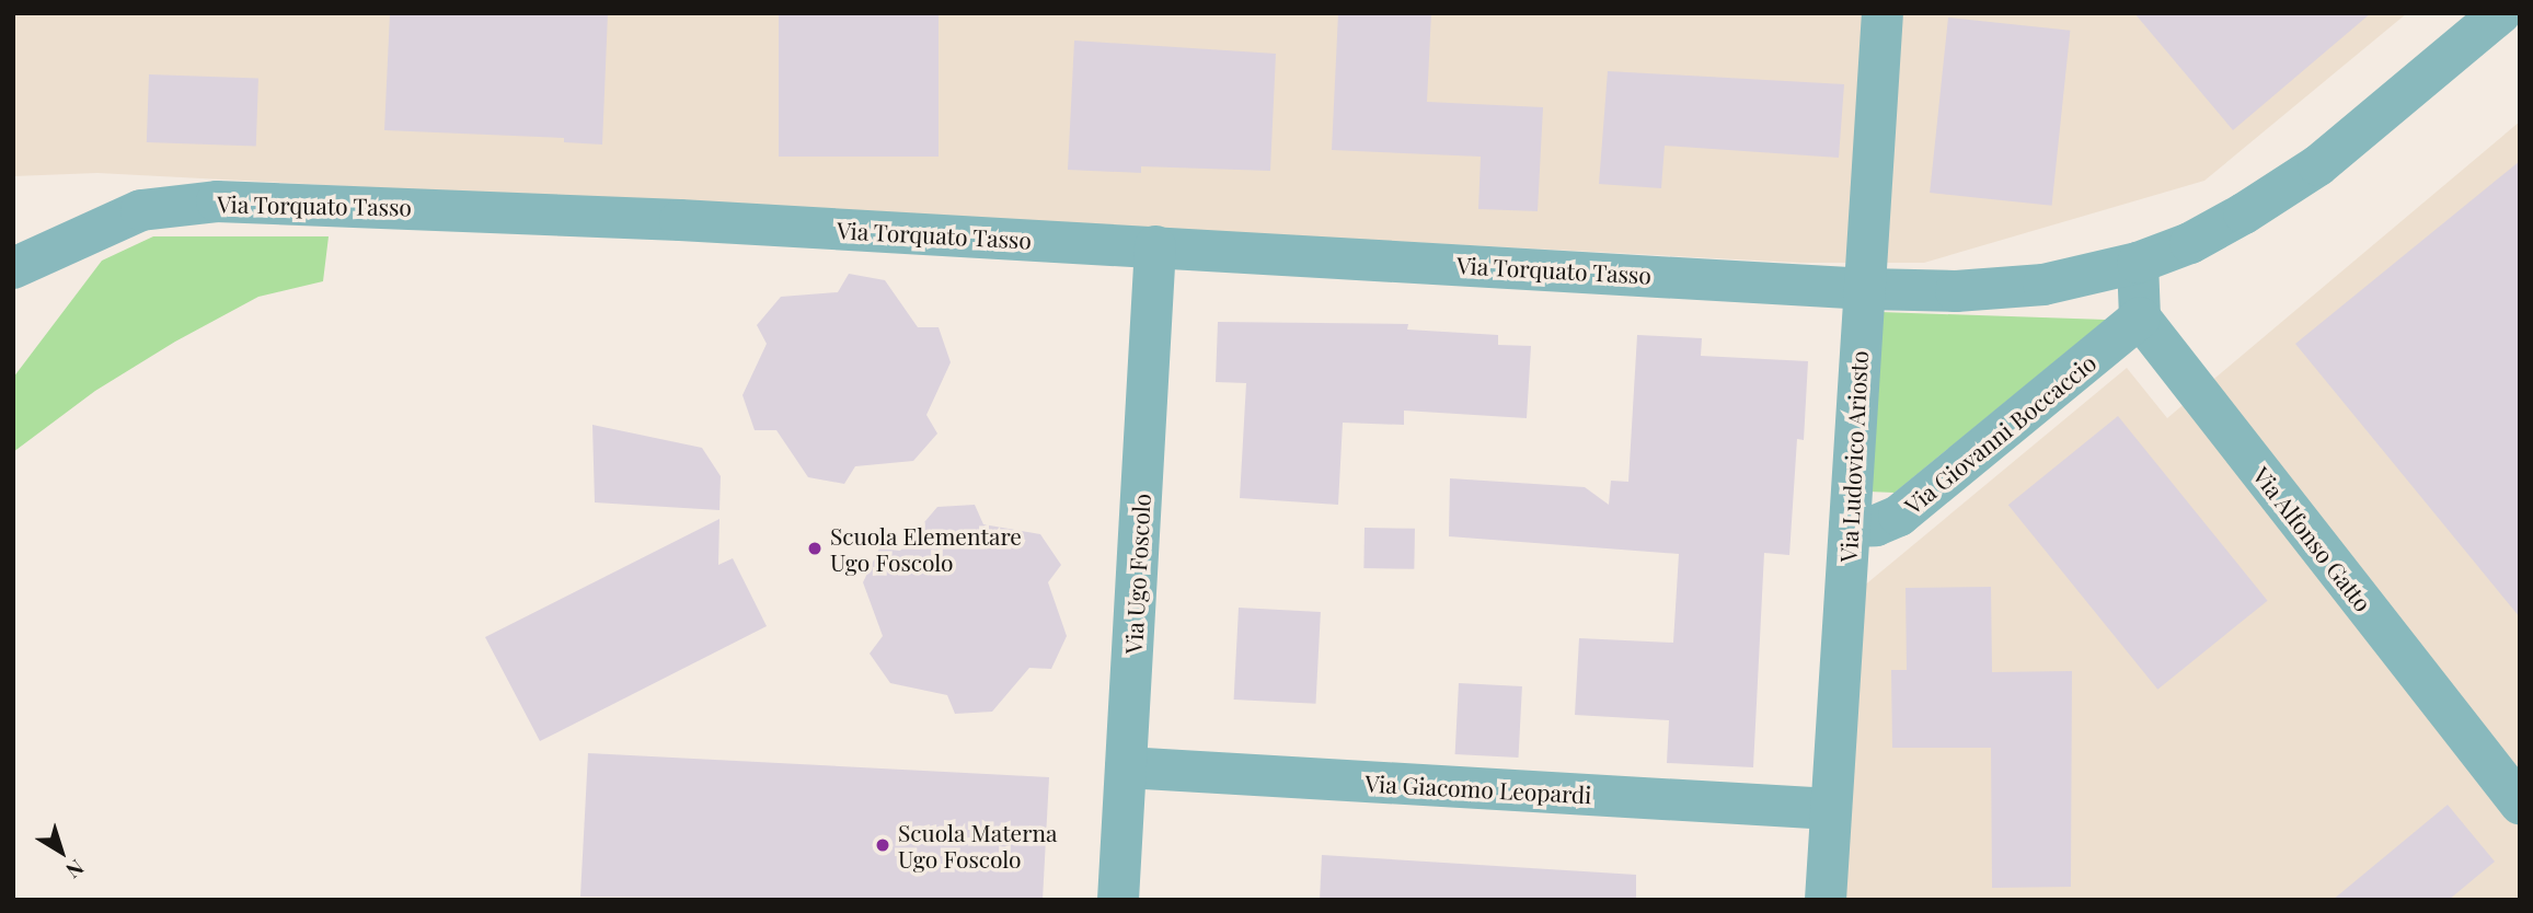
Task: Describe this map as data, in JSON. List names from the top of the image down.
{
  "streets": {
    "street": [
      "Via Torquato Tasso",
      "Via Giovanni Boccaccio",
      "Via Ludovico Ariosto",
      "Via Alfonso Gatto",
      "Via Ugo Foscolo",
      "Via Giacomo Leopardi"
    ]
  },
  "crossings": [
    ["Via Torquato Tasso", "Via Ludovico Ariosto"],
    ["Via Torquato Tasso", "Via Ugo Foscolo"],
    ["Via Giovanni Boccaccio", "Via Ludovico Ariosto"],
    ["Via Giovanni Boccaccio", "Via Alfonso Gatto"],
    ["Via Ludovico Ariosto", "Via Giacomo Leopardi"],
    ["Via Ugo Foscolo", "Via Giacomo Leopardi"]
  ],
  "places": ["Scuola Elementare Ugo Foscolo", "Scuola Materna Ugo Foscolo"],
  "north": "bottom right"
}
